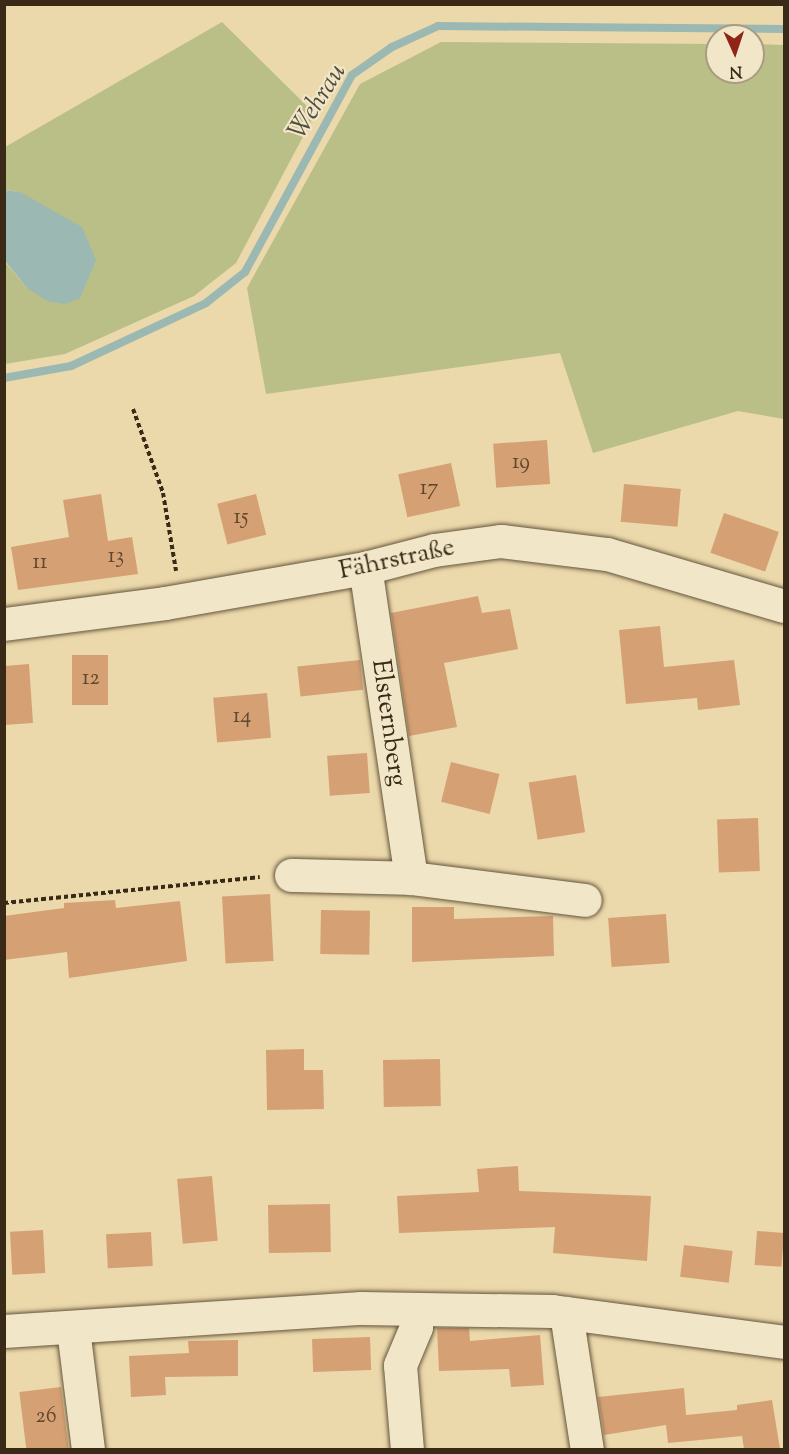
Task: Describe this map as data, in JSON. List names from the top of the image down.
{
  "streets": {
    "street": ["Fährstraße", "Elsternberg"]
  },
  "crossings": [
    ["Fährstraße", "Elsternberg"]
  ],
  "water": ["Wehrau"],
  "house_numbers": [
    "19",
    "17",
    "15",
    "13",
    "11",
    "12",
    "14",
    "26"
  ],
  "north": "bottom"
}
